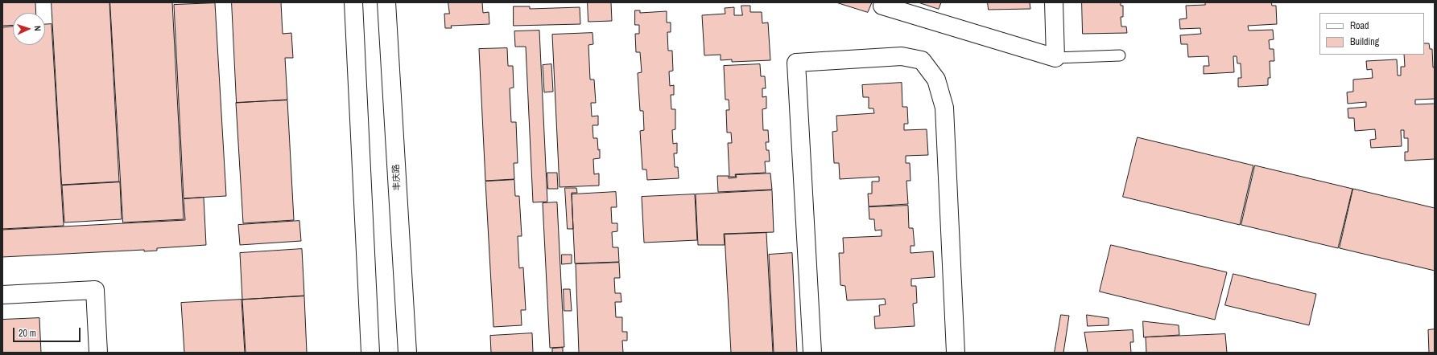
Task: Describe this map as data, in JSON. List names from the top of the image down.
{
  "streets": {
    "street": ["丰庆路"]
  },
  "legend": ["Road", "Building"],
  "scale_bar": "20 m",
  "north": "right"
}
